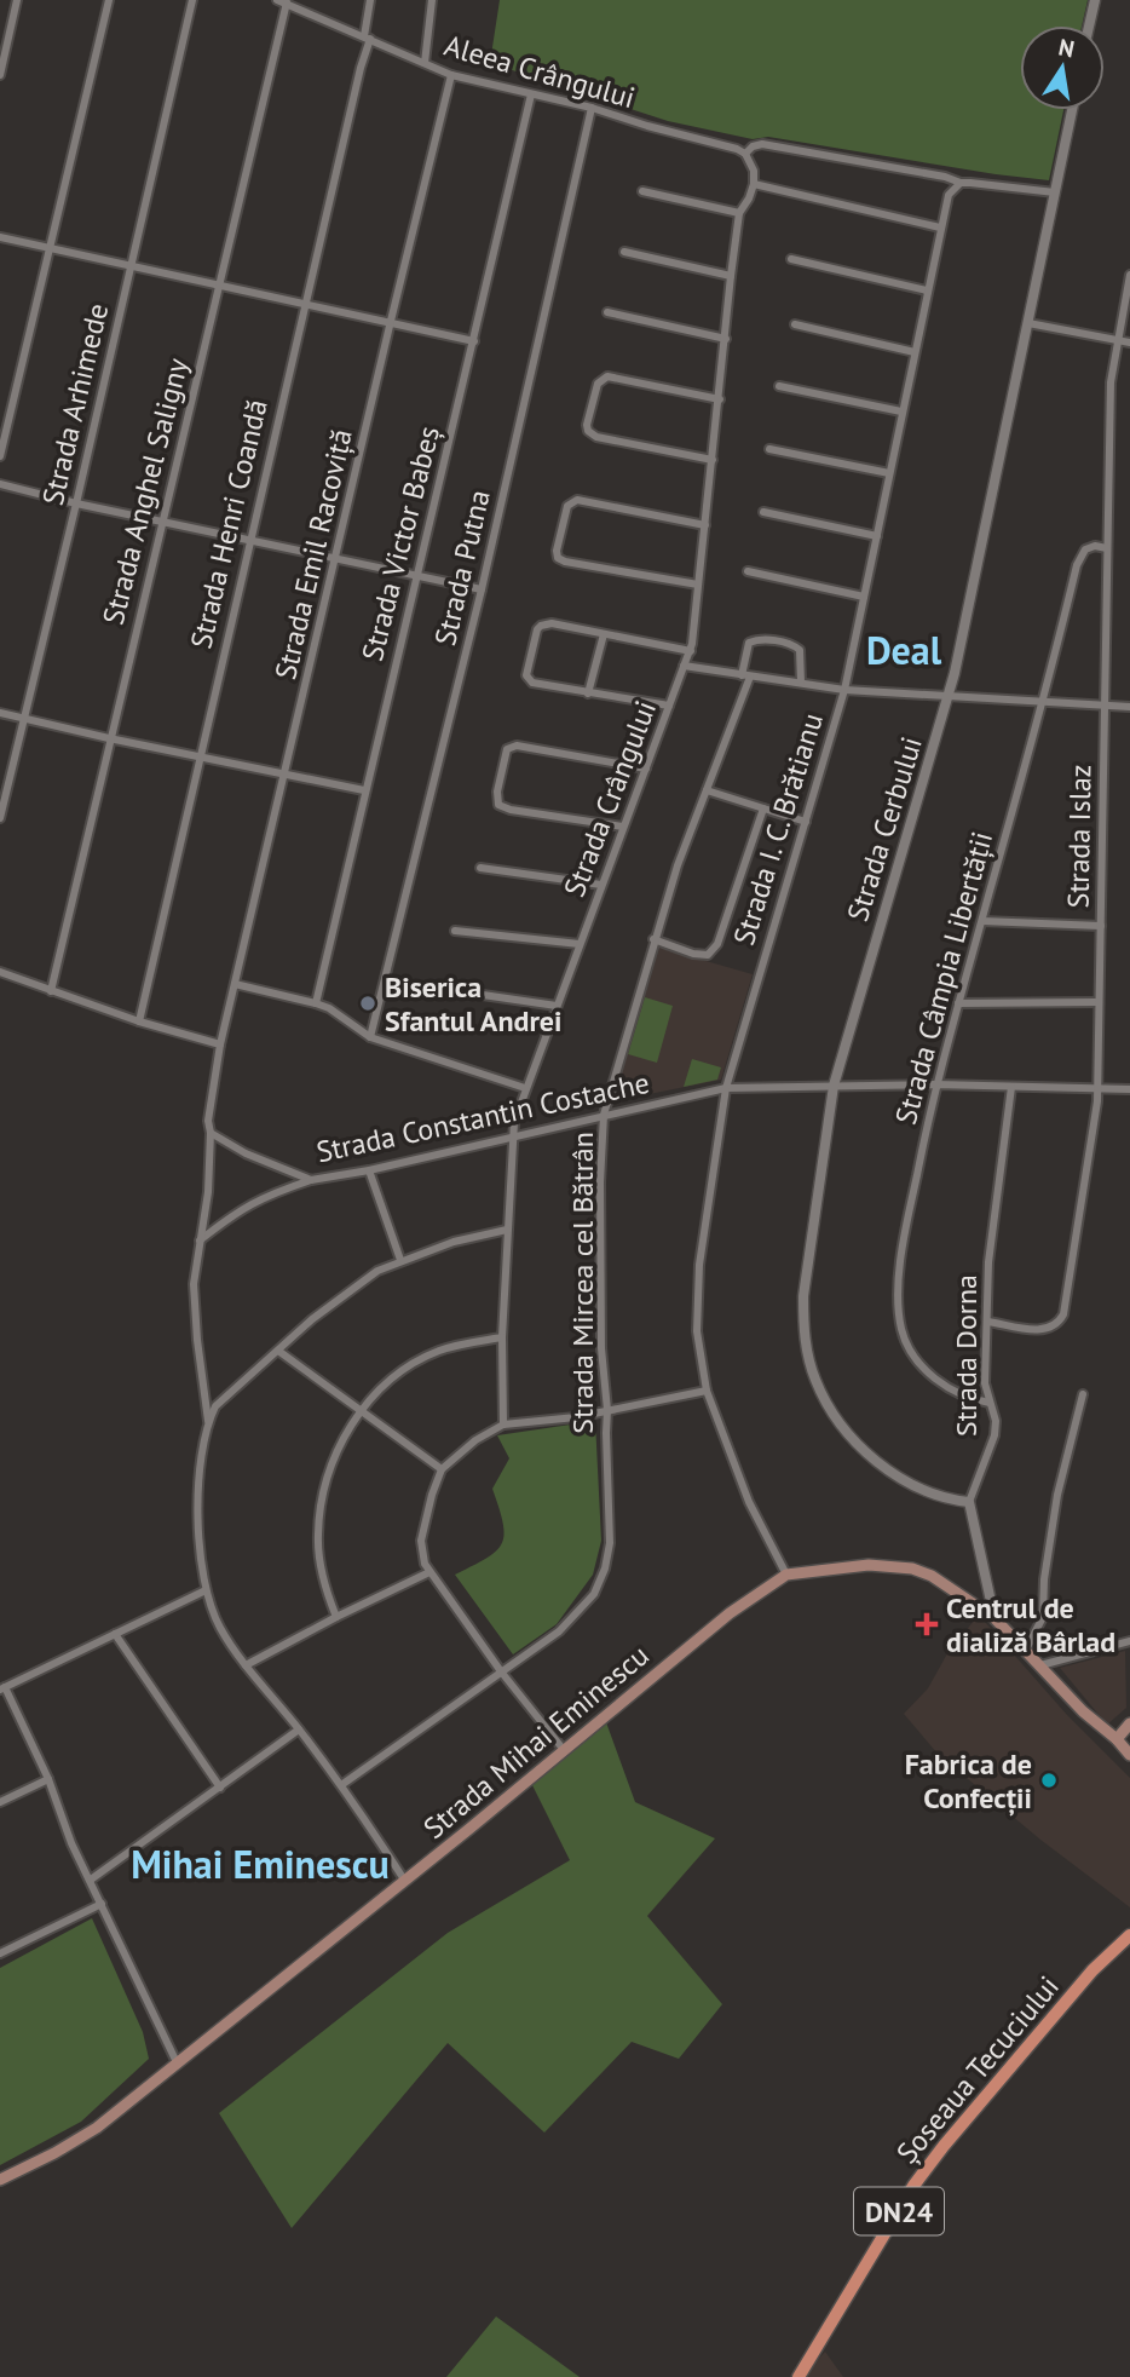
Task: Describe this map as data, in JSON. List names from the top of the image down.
{
  "streets": {
    "main road": ["Strada Mihai Eminescu", "Șoseaua Tecuciului", "DN24"],
    "street": [
      "Aleea Crângului",
      "Strada Arhimede",
      "Strada Anghel Saligny",
      "Strada Henri Coandă",
      "Strada Victor Babeș",
      "Strada Emil Racoviță",
      "Strada Putna",
      "Strada Crângului",
      "Strada I. C. Brătianu",
      "Strada Cerbului",
      "Strada Islaz",
      "Strada Câmpia Libertății",
      "Strada Constantin Costache",
      "Strada Mircea cel Bătrân",
      "Strada Dorna"
    ]
  },
  "crossings": [
    ["Aleea Crângului", "Strada Anghel Saligny"],
    ["Aleea Crângului", "Strada Henri Coandă"],
    ["Aleea Crângului", "Strada Victor Babeș"],
    ["Aleea Crângului", "Strada Emil Racoviță"],
    ["Aleea Crângului", "Strada Putna"],
    ["Strada Crângului", "Strada Constantin Costache"],
    ["Strada I. C. Brătianu", "Strada Constantin Costache"],
    ["Strada I. C. Brătianu", "Strada Mihai Eminescu"],
    ["Strada Cerbului", "Strada Constantin Costache"],
    ["Strada Cerbului", "Strada Dorna"],
    ["Strada Islaz", "Strada Câmpia Libertății"],
    ["Strada Islaz", "Strada Constantin Costache"],
    ["Strada Islaz", "Strada Dorna"],
    ["Strada Câmpia Libertății", "Strada Constantin Costache"],
    ["Strada Câmpia Libertății", "Strada Dorna"],
    ["Strada Constantin Costache", "Strada Mircea cel Bătrân"],
    ["Strada Constantin Costache", "Strada Dorna"]
  ],
  "districts": ["Deal", "Mihai Eminescu"],
  "places": {
    "other": ["Biserica Sfantul Andrei", "Fabrica de Confecții"],
    "health": ["Centrul de dializă Bârlad"]
  },
  "north": "top"
}
